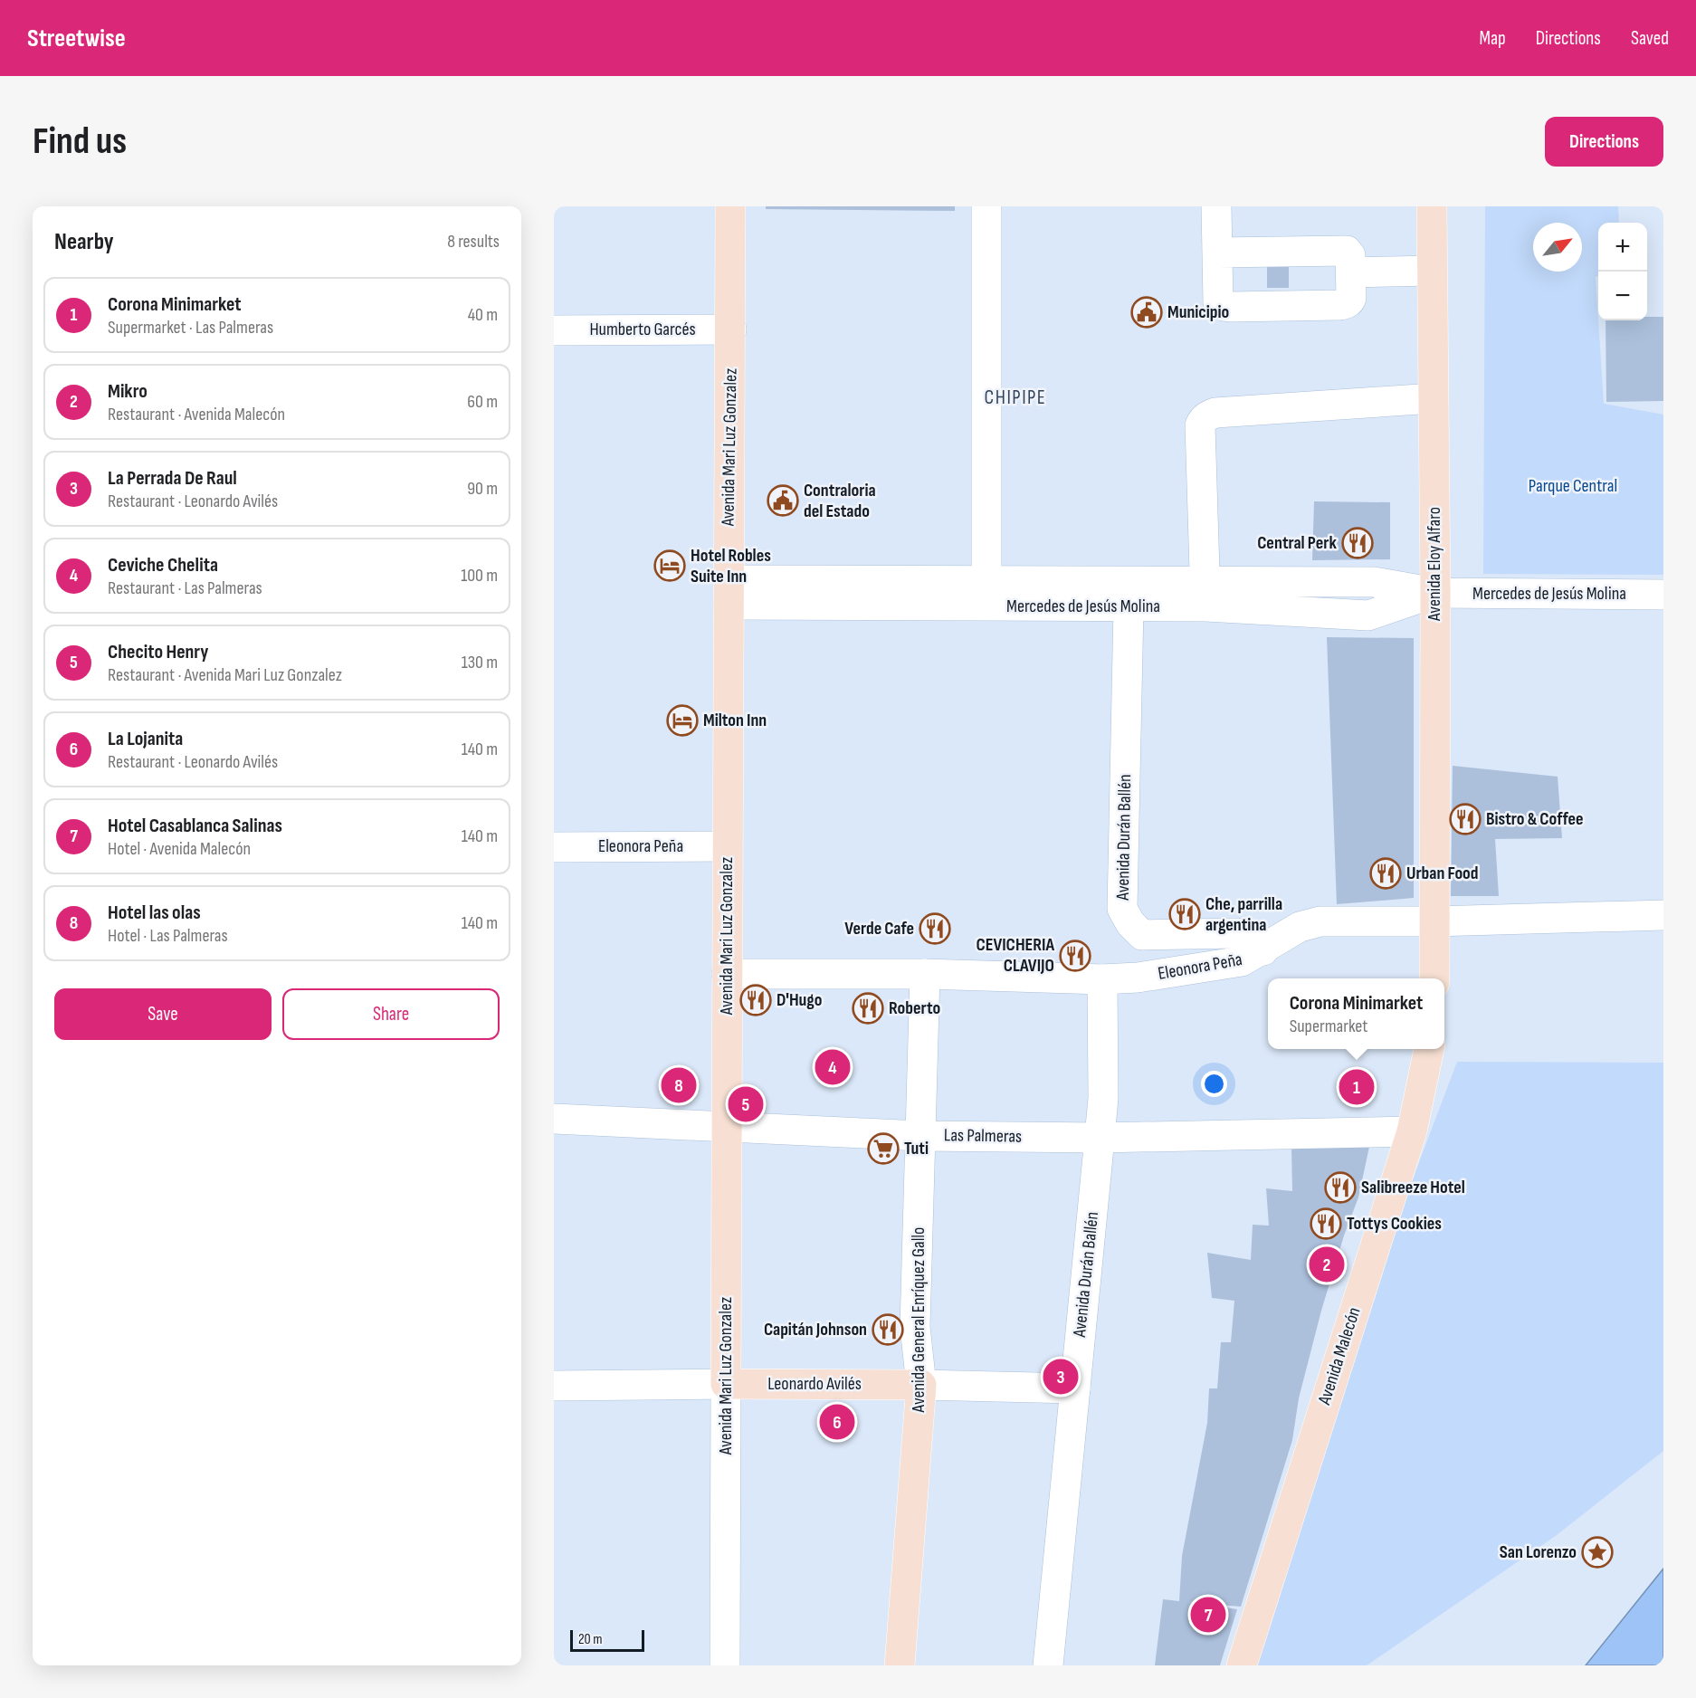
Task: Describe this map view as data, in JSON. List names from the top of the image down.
{
  "streets": {
    "main road": [
      "Avenida Mari Luz Gonzalez",
      "Avenida Eloy Alfaro",
      "Avenida General Enríquez Gallo",
      "Avenida Malecón",
      "Leonardo Avilés"
    ],
    "street": [
      "Humberto Garcés",
      "Mercedes de Jesús Molina",
      "Avenida Durán Ballén",
      "Eleonora Peña",
      "Las Palmeras"
    ]
  },
  "crossings": [
    ["Humberto Garcés", "Avenida Mari Luz Gonzalez"],
    ["Avenida Mari Luz Gonzalez", "Mercedes de Jesús Molina"],
    ["Avenida Mari Luz Gonzalez", "Eleonora Peña"],
    ["Avenida Mari Luz Gonzalez", "Las Palmeras"],
    ["Avenida Mari Luz Gonzalez", "Leonardo Avilés"],
    ["Avenida Eloy Alfaro", "Mercedes de Jesús Molina"],
    ["Avenida Eloy Alfaro", "Eleonora Peña"],
    ["Mercedes de Jesús Molina", "Avenida Durán Ballén"],
    ["Avenida Durán Ballén", "Eleonora Peña"],
    ["Avenida Durán Ballén", "Las Palmeras"],
    ["Avenida Durán Ballén", "Leonardo Avilés"],
    ["Eleonora Peña", "Avenida General Enríquez Gallo"],
    ["Las Palmeras", "Avenida General Enríquez Gallo"],
    ["Las Palmeras", "Avenida Malecón"],
    ["Avenida General Enríquez Gallo", "Leonardo Avilés"]
  ],
  "districts": ["CHIPIPE"],
  "parks": ["Parque Central"],
  "places": {
    "public building": ["Municipio", "Contraloria del Estado"],
    "restaurant": [
      "Central Perk",
      "Bistro & Coffee",
      "Urban Food",
      "Che, parrilla argentina",
      "Verde Cafe",
      "CEVICHERIA CLAVIJO",
      "D'Hugo",
      "Roberto",
      "Salibreeze Hotel",
      "Tottys Cookies",
      "Capitán Johnson"
    ],
    "hotel": ["Hotel Robles Suite Inn", "Milton Inn"],
    "supermarket": ["Tuti"],
    "place": ["San Lorenzo"]
  },
  "scale_bar": "20 m",
  "north": "top right",
  "page": {
    "header": "Streetwise",
    "nav": ["Map", "Directions", "Saved"],
    "buttons": [
      "Directions",
      ["Save", "Share"]
    ],
    "title": "Find us",
    "heading": ["Nearby", "8 results"],
    "map_buttons": ["+", "−"],
    "list": [
      {
        "mark": "1",
        "name": "Corona Minimarket",
        "note": "Supermarket · Las Palmeras",
        "value": "40 m"
      },
      {
        "mark": "2",
        "name": "Mikro",
        "note": "Restaurant · Avenida Malecón",
        "value": "60 m"
      },
      {
        "mark": "3",
        "name": "La Perrada De Raul",
        "note": "Restaurant · Leonardo Avilés",
        "value": "90 m"
      },
      {
        "mark": "4",
        "name": "Ceviche Chelita",
        "note": "Restaurant · Las Palmeras",
        "value": "100 m"
      },
      {
        "mark": "5",
        "name": "Checito Henry",
        "note": "Restaurant · Avenida Mari Luz Gonzalez",
        "value": "130 m"
      },
      {
        "mark": "6",
        "name": "La Lojanita",
        "note": "Restaurant · Leonardo Avilés",
        "value": "140 m"
      },
      {
        "mark": "7",
        "name": "Hotel Casablanca Salinas",
        "note": "Hotel · Avenida Malecón",
        "value": "140 m"
      },
      {
        "mark": "8",
        "name": "Hotel las olas",
        "note": "Hotel · Las Palmeras",
        "value": "140 m"
      }
    ],
    "popup": ["Corona Minimarket", "Supermarket"],
    "pins": [
      "4",
      "8",
      "1",
      "5",
      "2",
      "3",
      "6",
      "7"
    ],
    "scale": "20 m"
  }
}
